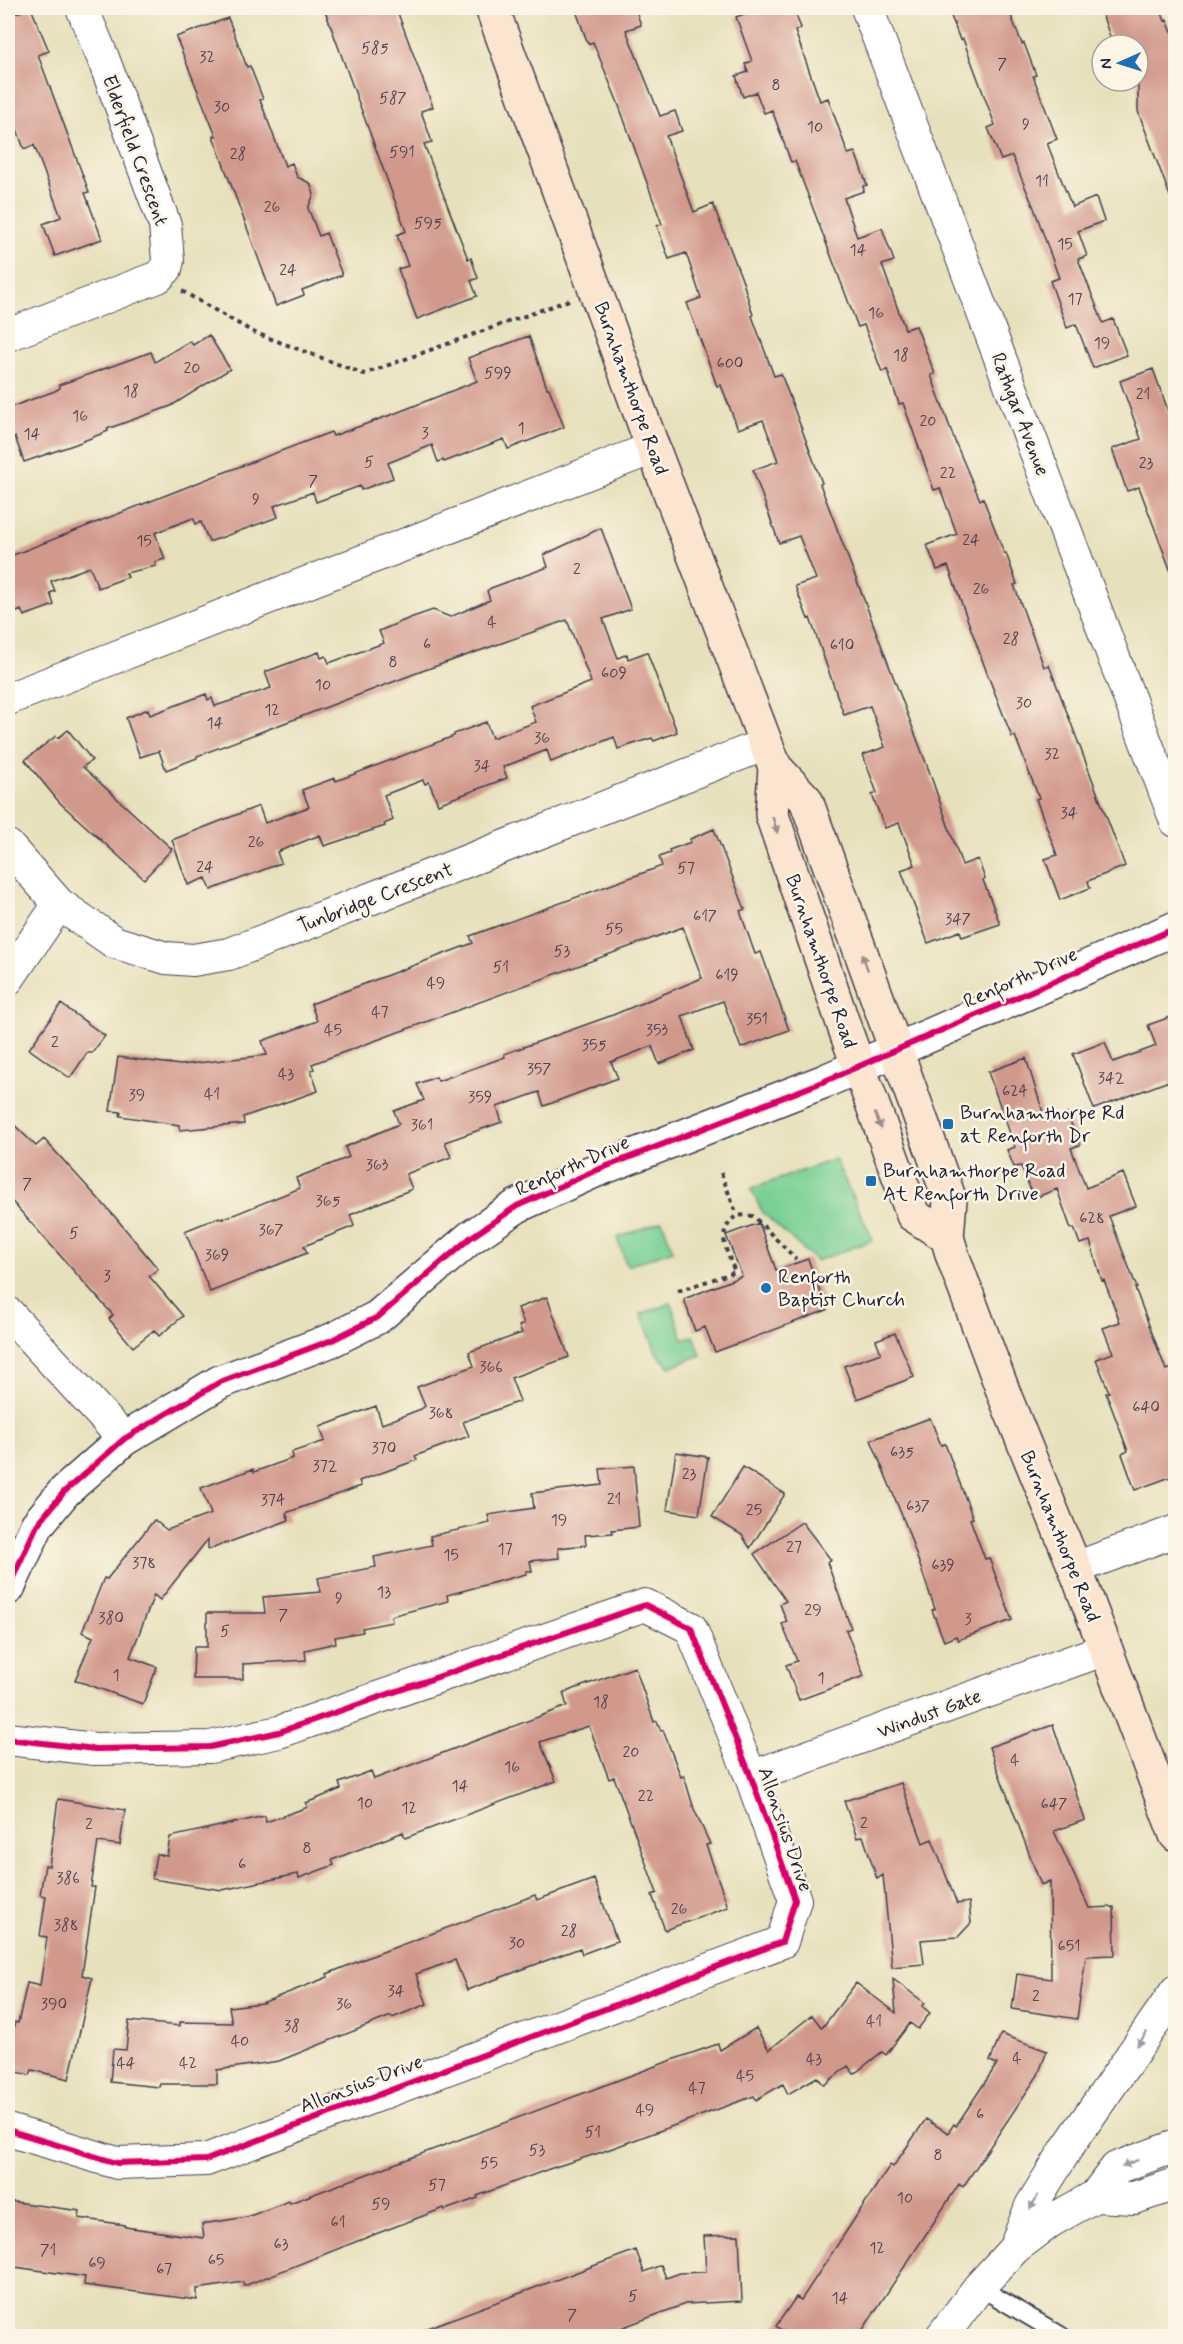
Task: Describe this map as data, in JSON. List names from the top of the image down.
{
  "streets": {
    "main road": ["Burnhamthorpe Road"],
    "street": [
      "Elderfield Crescent",
      "Rathgar Avenue",
      "Tunbridge Crescent",
      "Renforth Drive",
      "Windust Gate",
      "Allonsius Drive"
    ]
  },
  "crossings": [
    ["Burnhamthorpe Road", "Tunbridge Crescent"],
    ["Burnhamthorpe Road", "Renforth Drive"],
    ["Burnhamthorpe Road", "Windust Gate"],
    ["Windust Gate", "Allonsius Drive"]
  ],
  "places": {
    "transit": ["Burnhamthorpe Rd at Renforth Dr", "Burnhamthorpe Road At Renforth Drive"],
    "other": ["Renforth Baptist Church"]
  },
  "house_numbers": [
    "585",
    "32",
    "7",
    "8",
    "587",
    "30",
    "9",
    "10",
    "591",
    "28",
    "11",
    "26",
    "595",
    "15",
    "14",
    "24",
    "17",
    "16",
    "19",
    "18",
    "600",
    "20",
    "599",
    "18",
    "21",
    "16",
    "20",
    "1",
    "3",
    "14",
    "5",
    "23",
    "22",
    "7",
    "9",
    "24",
    "15",
    "2",
    "26",
    "4",
    "28",
    "6",
    "610",
    "8",
    "609",
    "10",
    "30",
    "12",
    "14",
    "36",
    "32",
    "34",
    "34",
    "26",
    "24",
    "57",
    "617",
    "347",
    "55",
    "53",
    "51",
    "619",
    "49",
    "47",
    "351",
    "45",
    "353",
    "2",
    "355",
    "357",
    "43",
    "342",
    "624",
    "41",
    "39",
    "359",
    "361",
    "363",
    "7",
    "365",
    "628",
    "367",
    "5",
    "369",
    "3",
    "366",
    "640",
    "368",
    "370",
    "635",
    "372",
    "23",
    "21",
    "374",
    "637",
    "25",
    "19",
    "27",
    "17",
    "15",
    "378",
    "639",
    "13",
    "9",
    "29",
    "7",
    "380",
    "3",
    "5",
    "1",
    "1",
    "18",
    "20",
    "4",
    "16",
    "14",
    "22",
    "10",
    "647",
    "12",
    "2",
    "2",
    "8",
    "6",
    "386",
    "26",
    "388",
    "28",
    "30",
    "651",
    "34",
    "2",
    "390",
    "36",
    "41",
    "38",
    "40",
    "4",
    "43",
    "44",
    "42",
    "45",
    "47",
    "49",
    "6",
    "51",
    "53",
    "8",
    "55",
    "57",
    "10",
    "59",
    "61",
    "63",
    "12",
    "71",
    "65",
    "69",
    "67",
    "5",
    "14",
    "7"
  ],
  "north": "left"
}
